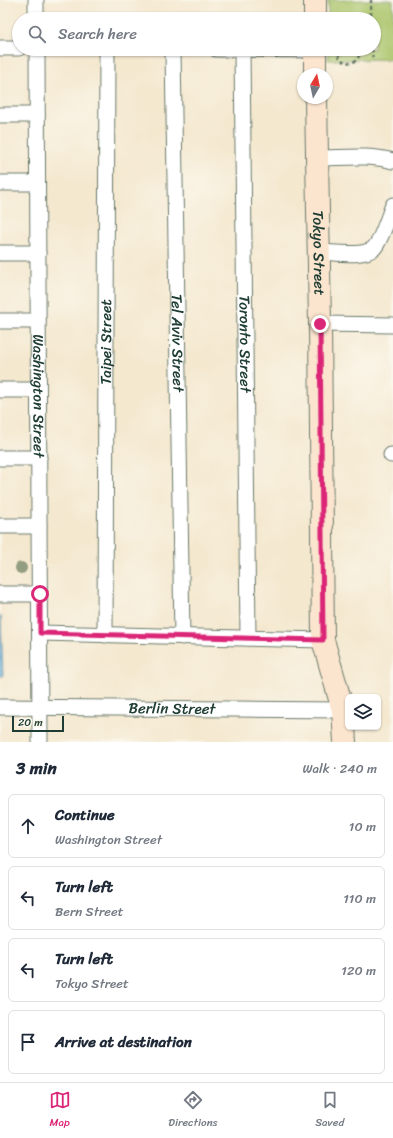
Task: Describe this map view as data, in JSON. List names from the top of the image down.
{
  "streets": {
    "street": [
      "Tokyo Street",
      "Taipei Street",
      "Tel Aviv Street",
      "Toronto Street",
      "Washington Street",
      "Berlin Street"
    ]
  },
  "crossings": [
    ["Tokyo Street", "Berlin Street"],
    ["Washington Street", "Berlin Street"]
  ],
  "scale_bar": "20 m",
  "north": "top",
  "page": {
    "search": "Search here",
    "scale": "20 m",
    "heading": ["3 min", "Walk · 240 m"],
    "list": [
      ["Continue", "Washington Street", "10 m"],
      ["Turn left", "Bern Street", "110 m"],
      ["Turn left", "Tokyo Street", "120 m"],
      "Arrive at destination"
    ],
    "nav": ["Map", "Directions", "Saved"]
  }
}
